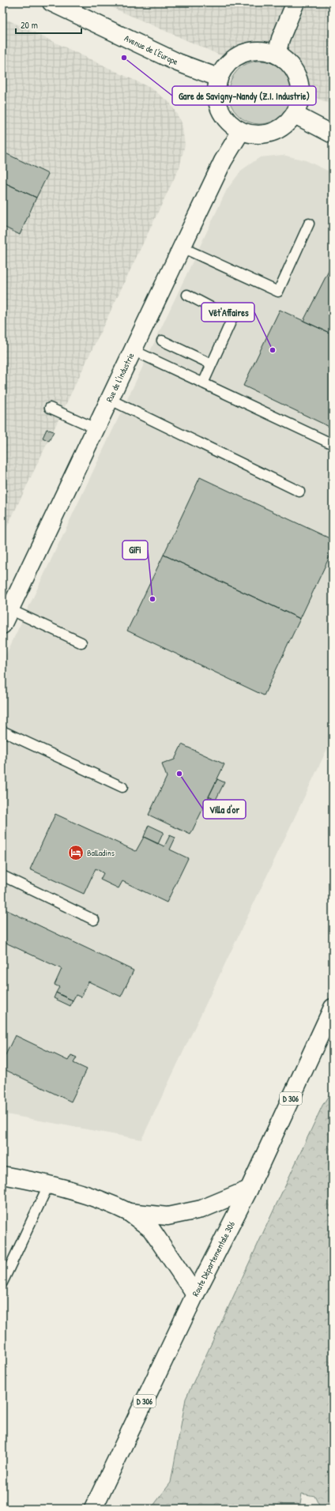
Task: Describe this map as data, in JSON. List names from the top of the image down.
{
  "streets": {
    "street": [
      "Avenue de l'Europe",
      "Rue de l'Industrie",
      "D 306",
      "Route Départementale 306"
    ]
  },
  "crossings": [
    ["Avenue de l'Europe", "Rue de l'Industrie"]
  ],
  "places": {
    "other": [
      "Gare de Savigny-Nandy (Z.I. Industrie)",
      "Vêt'Affaires",
      "GiFi",
      "Villa d'or"
    ],
    "hotel": ["Balladins"]
  },
  "scale_bar": "20 m"
}
